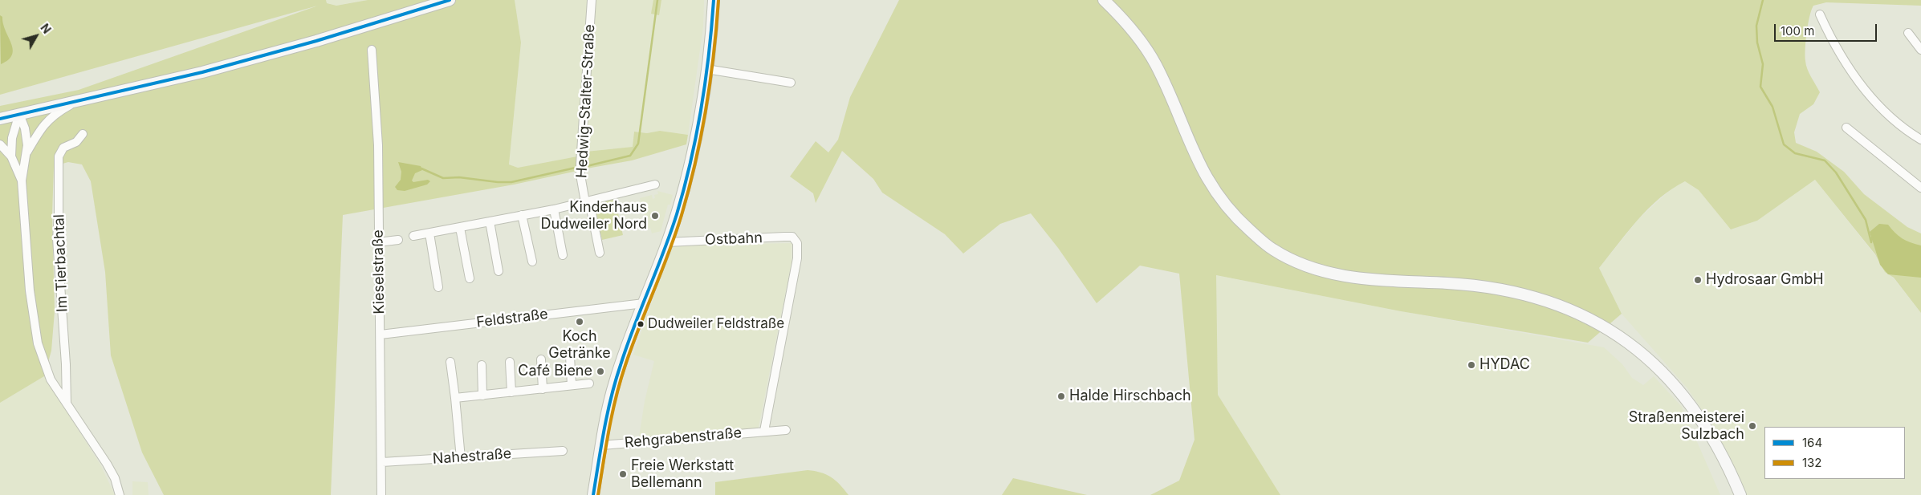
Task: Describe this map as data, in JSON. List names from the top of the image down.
{
  "streets": {
    "street": [
      "Hedwig-Stalter-Straße",
      "Ostbahn",
      "Im Tierbachtal",
      "Kieselstraße",
      "Feldstraße",
      "Rehgrabenstraße",
      "Nahestraße"
    ]
  },
  "crossings": [
    ["Ostbahn", "Rehgrabenstraße"],
    ["Kieselstraße", "Feldstraße"],
    ["Kieselstraße", "Nahestraße"]
  ],
  "places": [
    "Kinderhaus Dudweiler Nord",
    "Hydrosaar GmbH",
    "Koch Getränke",
    "Dudweiler Feldstraße",
    "HYDAC",
    "Café Biene",
    "Halde Hirschbach",
    "Straßenmeisterei Sulzbach",
    "Freie Werkstatt Bellemann"
  ],
  "lines": ["transit line 164", "transit line 132"],
  "legend": ["164", "132"],
  "scale_bar": "100 m",
  "north": "top right"
}
